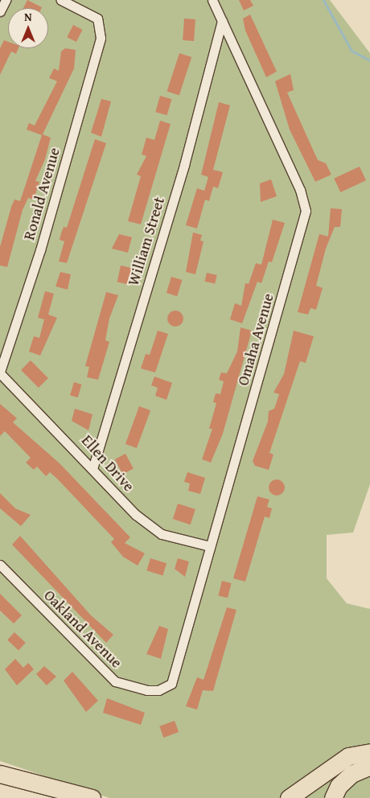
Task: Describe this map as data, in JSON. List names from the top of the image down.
{
  "streets": {
    "street": [
      "Ronald Avenue",
      "William Street",
      "Omaha Avenue",
      "Ellen Drive",
      "Oakland Avenue"
    ]
  },
  "crossings": [
    ["Ronald Avenue", "Ellen Drive"],
    ["William Street", "Omaha Avenue"],
    ["William Street", "Ellen Drive"],
    ["Omaha Avenue", "Ellen Drive"],
    ["Omaha Avenue", "Oakland Avenue"]
  ],
  "north": "top"
}
